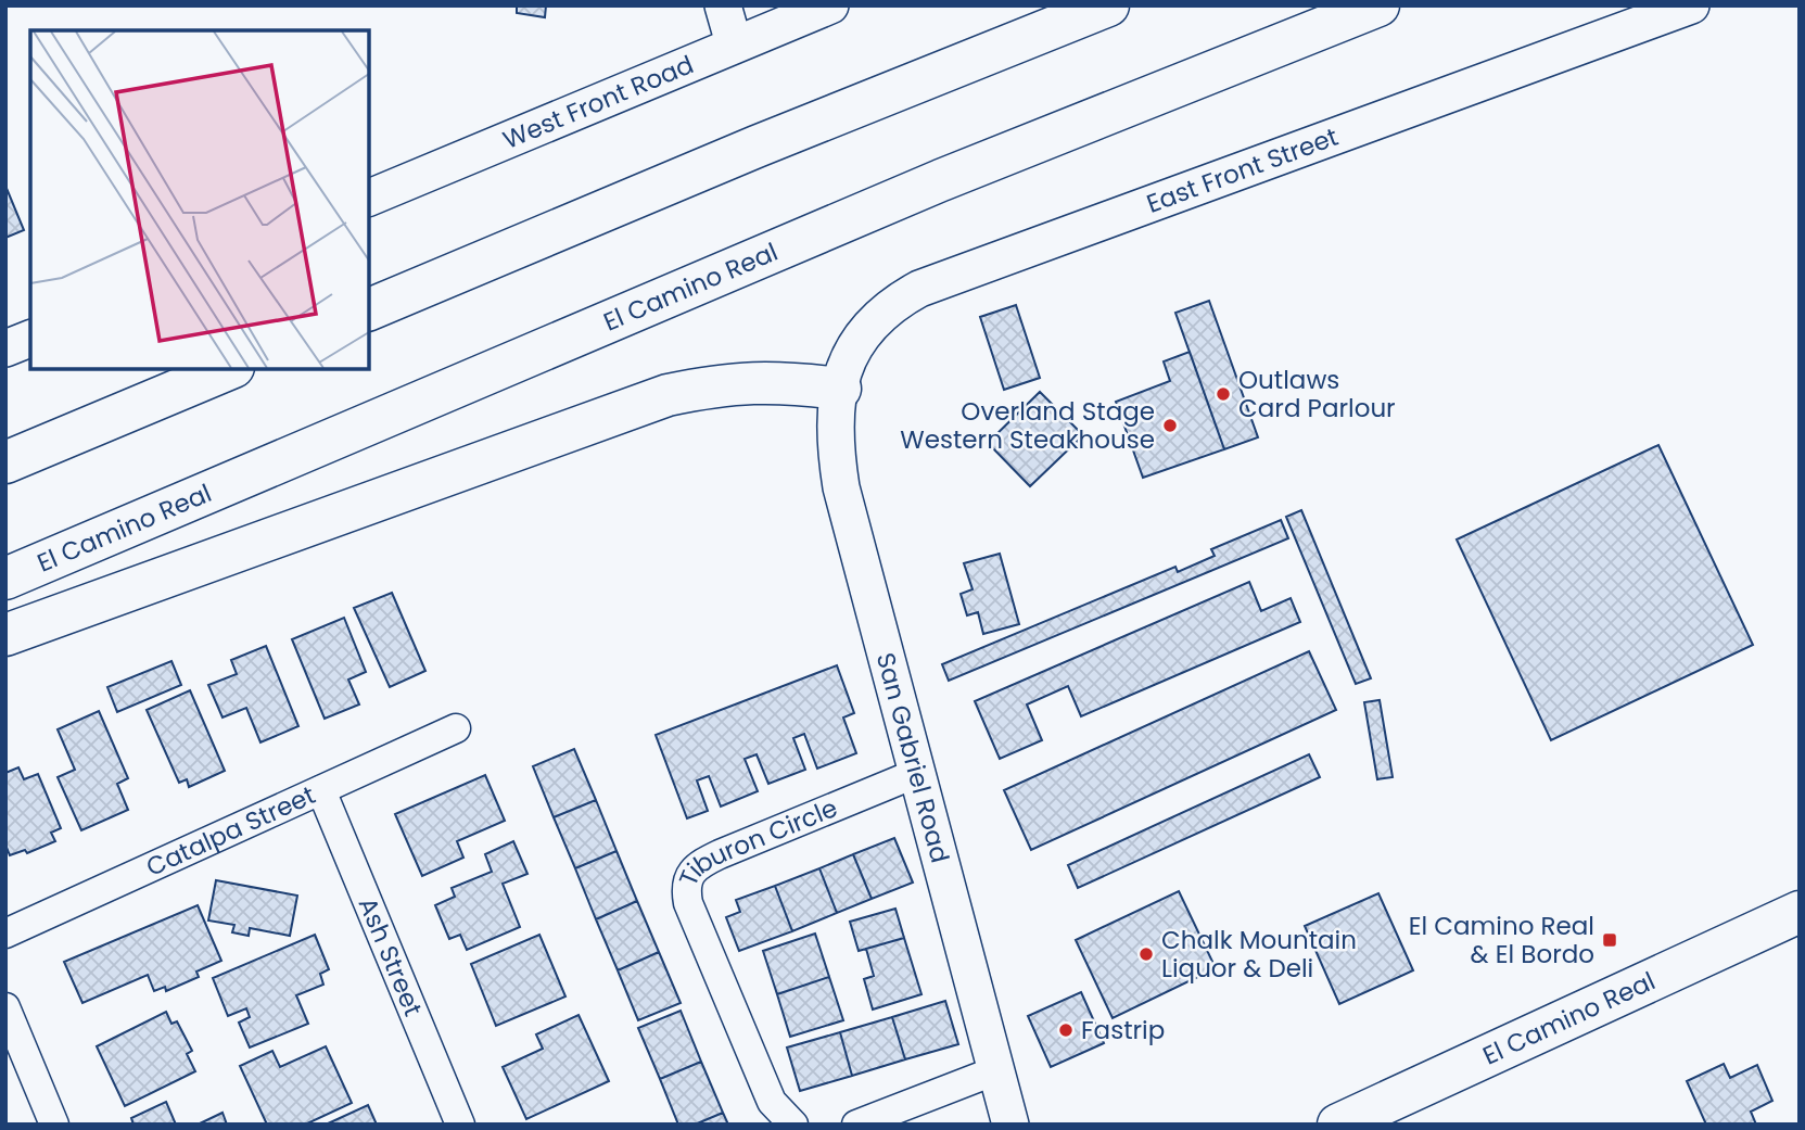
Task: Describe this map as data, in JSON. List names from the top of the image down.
{
  "streets": {
    "main road": ["El Camino Real"],
    "street": [
      "West Front Road",
      "East Front Street",
      "San Gabriel Road",
      "Catalpa Street",
      "Tiburon Circle",
      "Ash Street"
    ]
  },
  "crossings": [
    ["East Front Street", "San Gabriel Road"],
    ["San Gabriel Road", "Tiburon Circle"],
    ["Catalpa Street", "Ash Street"]
  ],
  "places": {
    "other": [
      "Outlaws Card Parlour",
      "Overland Stage Western Steakhouse",
      "Chalk Mountain Liquor & Deli",
      "Fastrip"
    ],
    "transit": ["El Camino Real & El Bordo"]
  }
}
